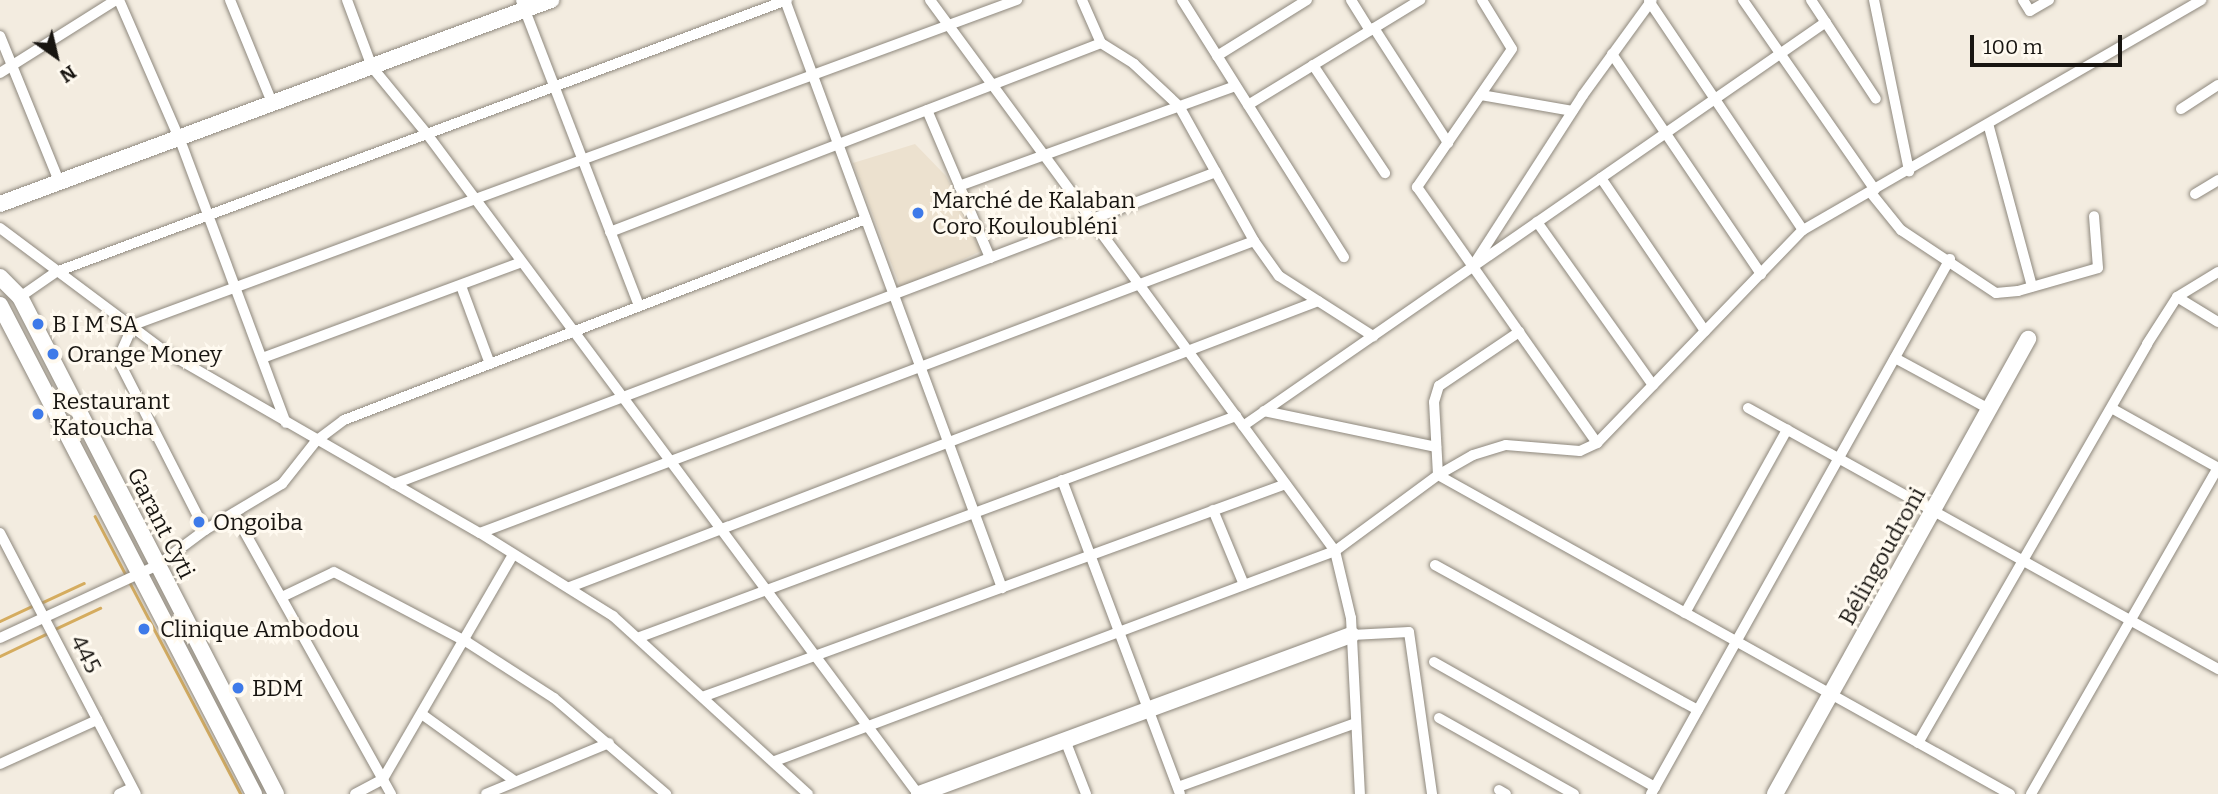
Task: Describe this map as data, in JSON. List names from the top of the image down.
{
  "streets": {
    "street": ["Garant Cyti", "Bélingoudroni", "445"]
  },
  "places": [
    "Marché de Kalaban Coro Kouloubléni",
    "B I M SA",
    "Orange Money",
    "Restaurant Katoucha",
    "Ongoiba",
    "Clinique Ambodou",
    "BDM"
  ],
  "scale_bar": "100 m",
  "north": "bottom right"
}
